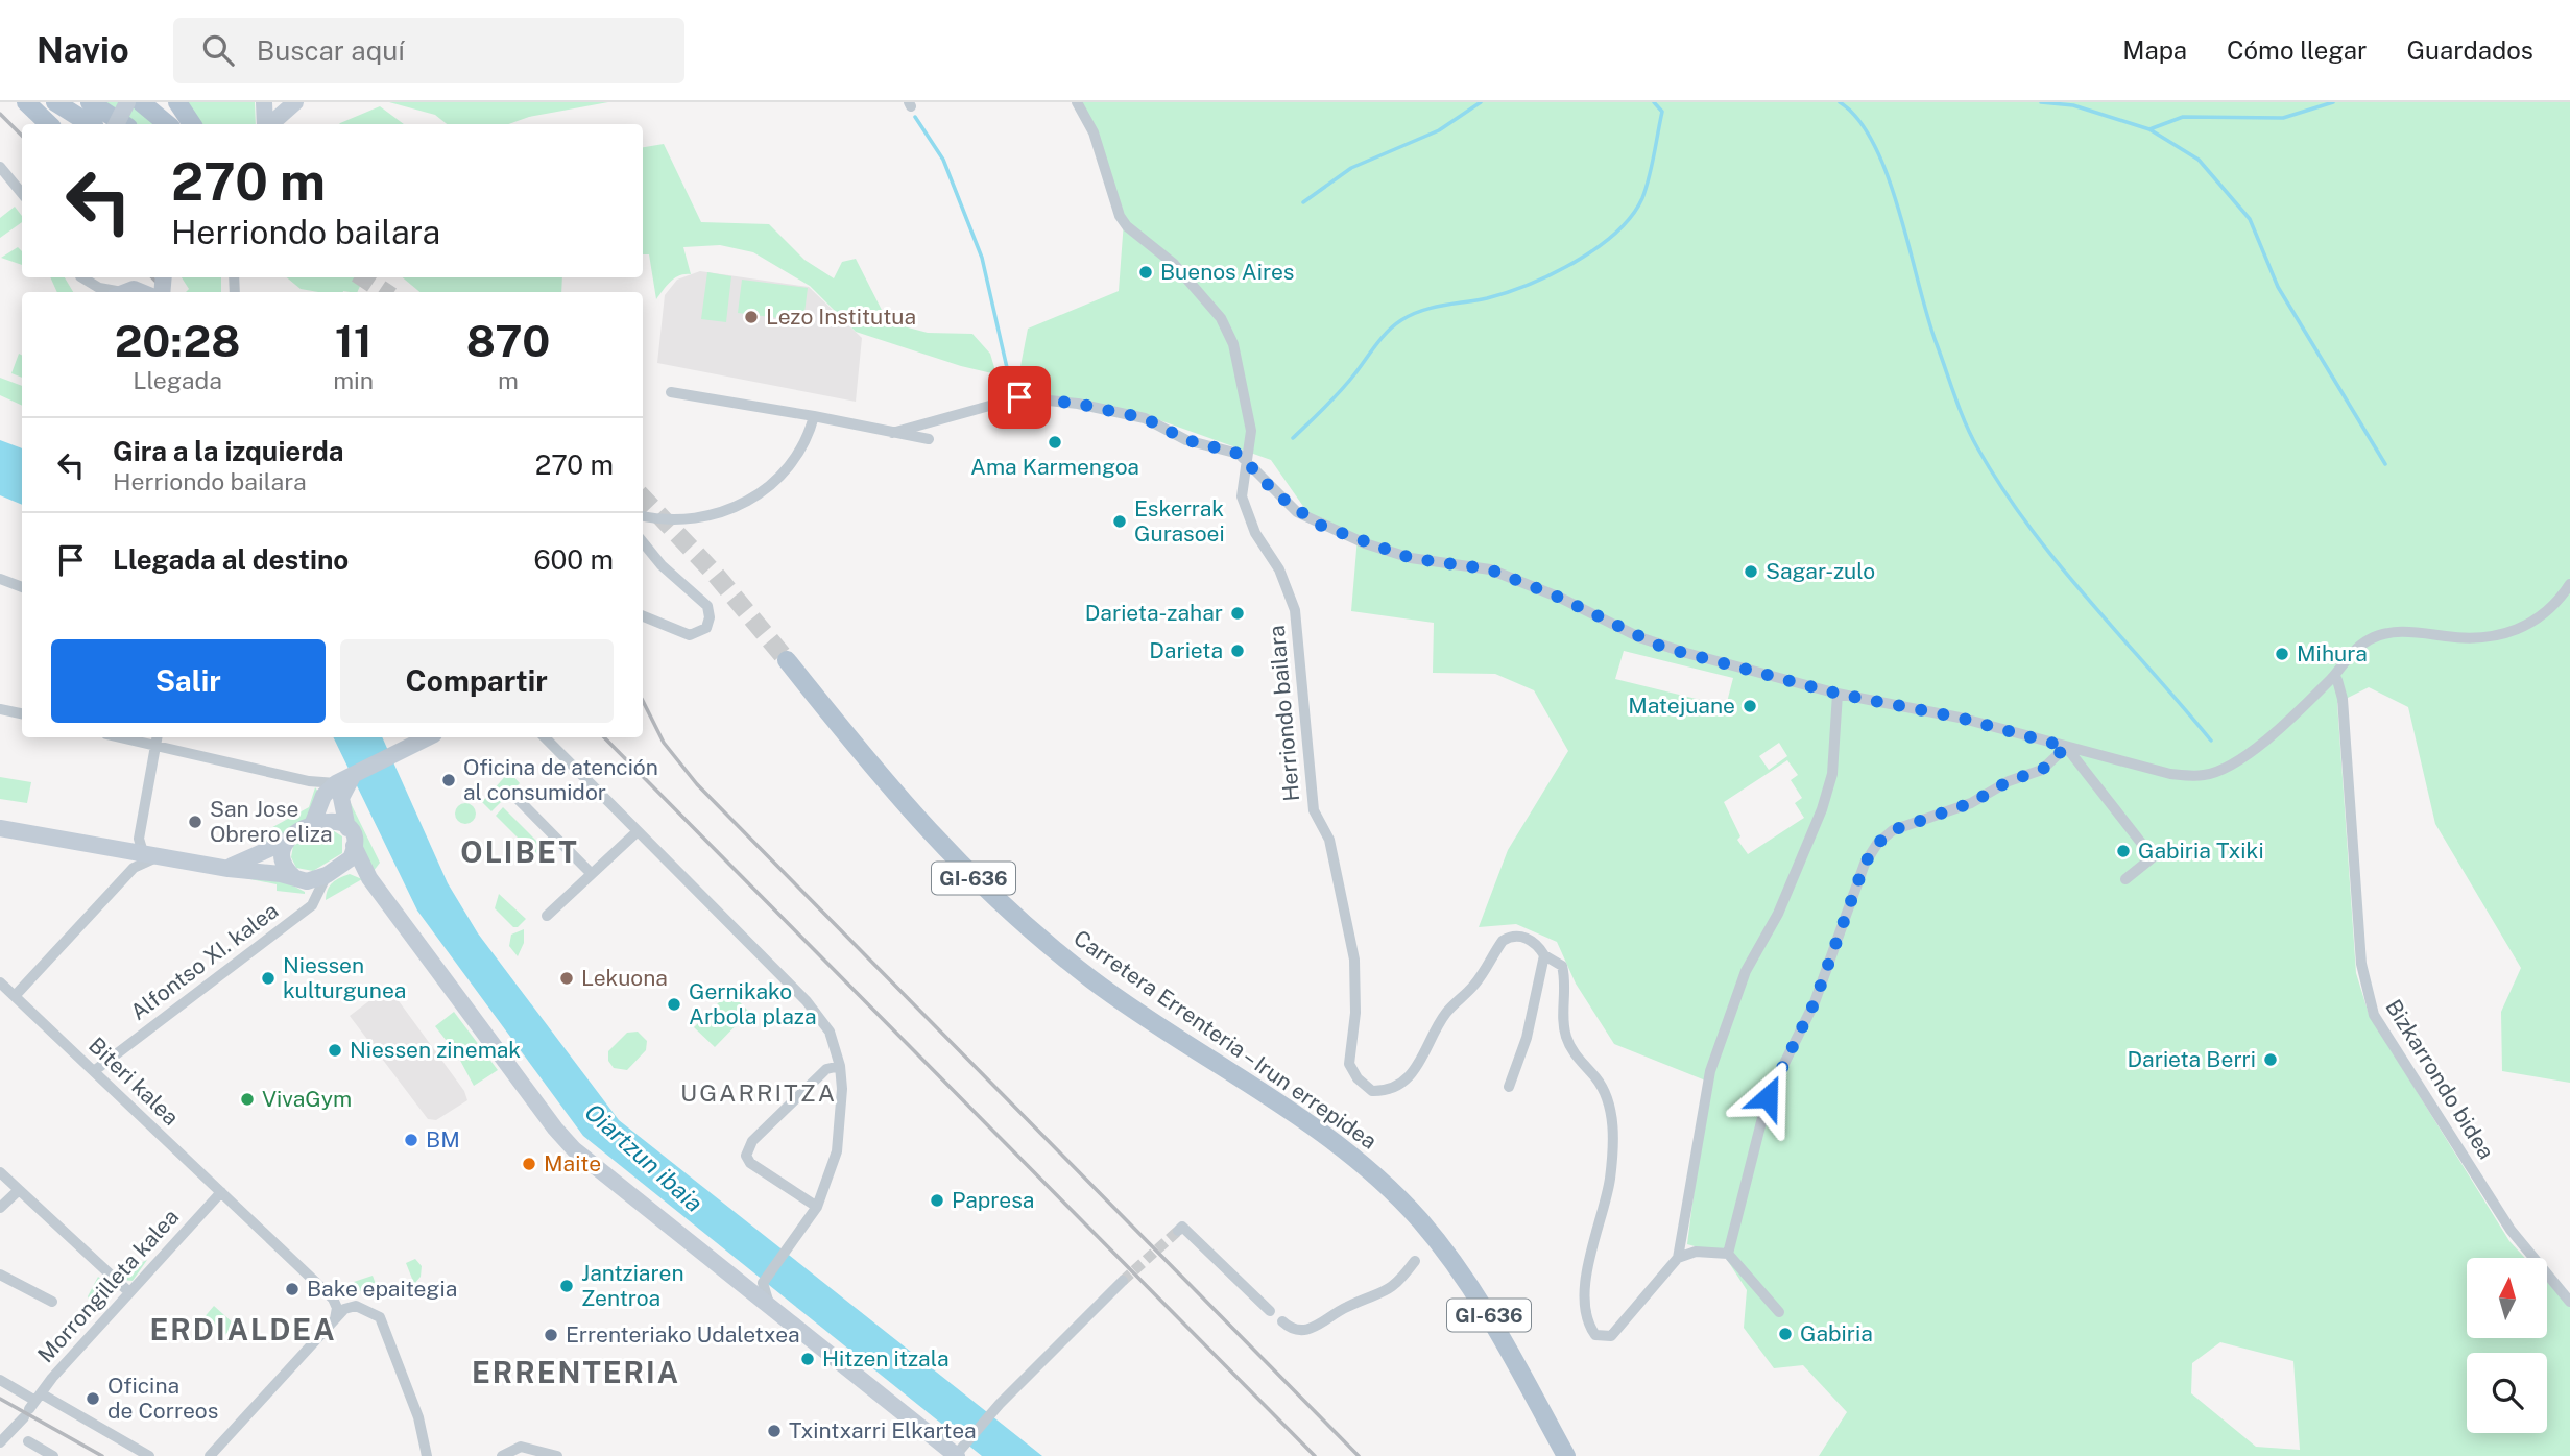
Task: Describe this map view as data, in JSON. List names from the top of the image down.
{
  "streets": {
    "main road": ["GI-636", "Carretera Errenteria – Irun errepidea"],
    "street": [
      "Herriondo bailara",
      "Alfontso XI. kalea",
      "Bizkarrondo bidea",
      "Biteri kalea",
      "Morrongilleta kalea"
    ]
  },
  "crossings": [
    ["Alfontso XI. kalea", "Biteri kalea"],
    ["Biteri kalea", "Morrongilleta kalea"]
  ],
  "districts": [
    "OLIBET",
    "UGARRITZA",
    "ERDIALDEA",
    "ERRENTERIA"
  ],
  "water": ["Oiartzun ibaia"],
  "places": [
    "Buenos Aires",
    "Lezo Institutua",
    "Ama Karmengoa",
    "Eskerrak Gurasoei",
    "Sagar-zulo",
    "Darieta-zahar",
    "Darieta",
    "Mihura",
    "Matejuane",
    "Oficina de atención al consumidor",
    "San Jose Obrero eliza",
    "Gabiria Txiki",
    "Niessen kulturgunea",
    "Lekuona",
    "Gernikako Arbola plaza",
    "Niessen zinemak",
    "Darieta Berri",
    "VivaGym",
    "BM",
    "Maite",
    "Papresa",
    "Jantziaren Zentroa",
    "Bake epaitegia",
    "Gabiria",
    "Errenteriako Udaletxea",
    "Hitzen itzala",
    "Oficina de Correos",
    "Txintxarri Elkartea"
  ],
  "north": "top",
  "page": {
    "header": "Navio",
    "search": "Buscar aquí",
    "nav": ["Mapa", "Cómo llegar", "Guardados"],
    "turn": ["270 m", "Herriondo bailara"],
    "eta": [
      "20:28",
      "Llegada",
      "11",
      "min",
      "870",
      "m"
    ],
    "list": [
      {
        "name": "Gira a la izquierda",
        "note": "Herriondo bailara",
        "value": "270 m"
      },
      {
        "name": "Llegada al destino",
        "value": "600 m"
      }
    ],
    "buttons": ["Salir", "Compartir"]
  }
}
